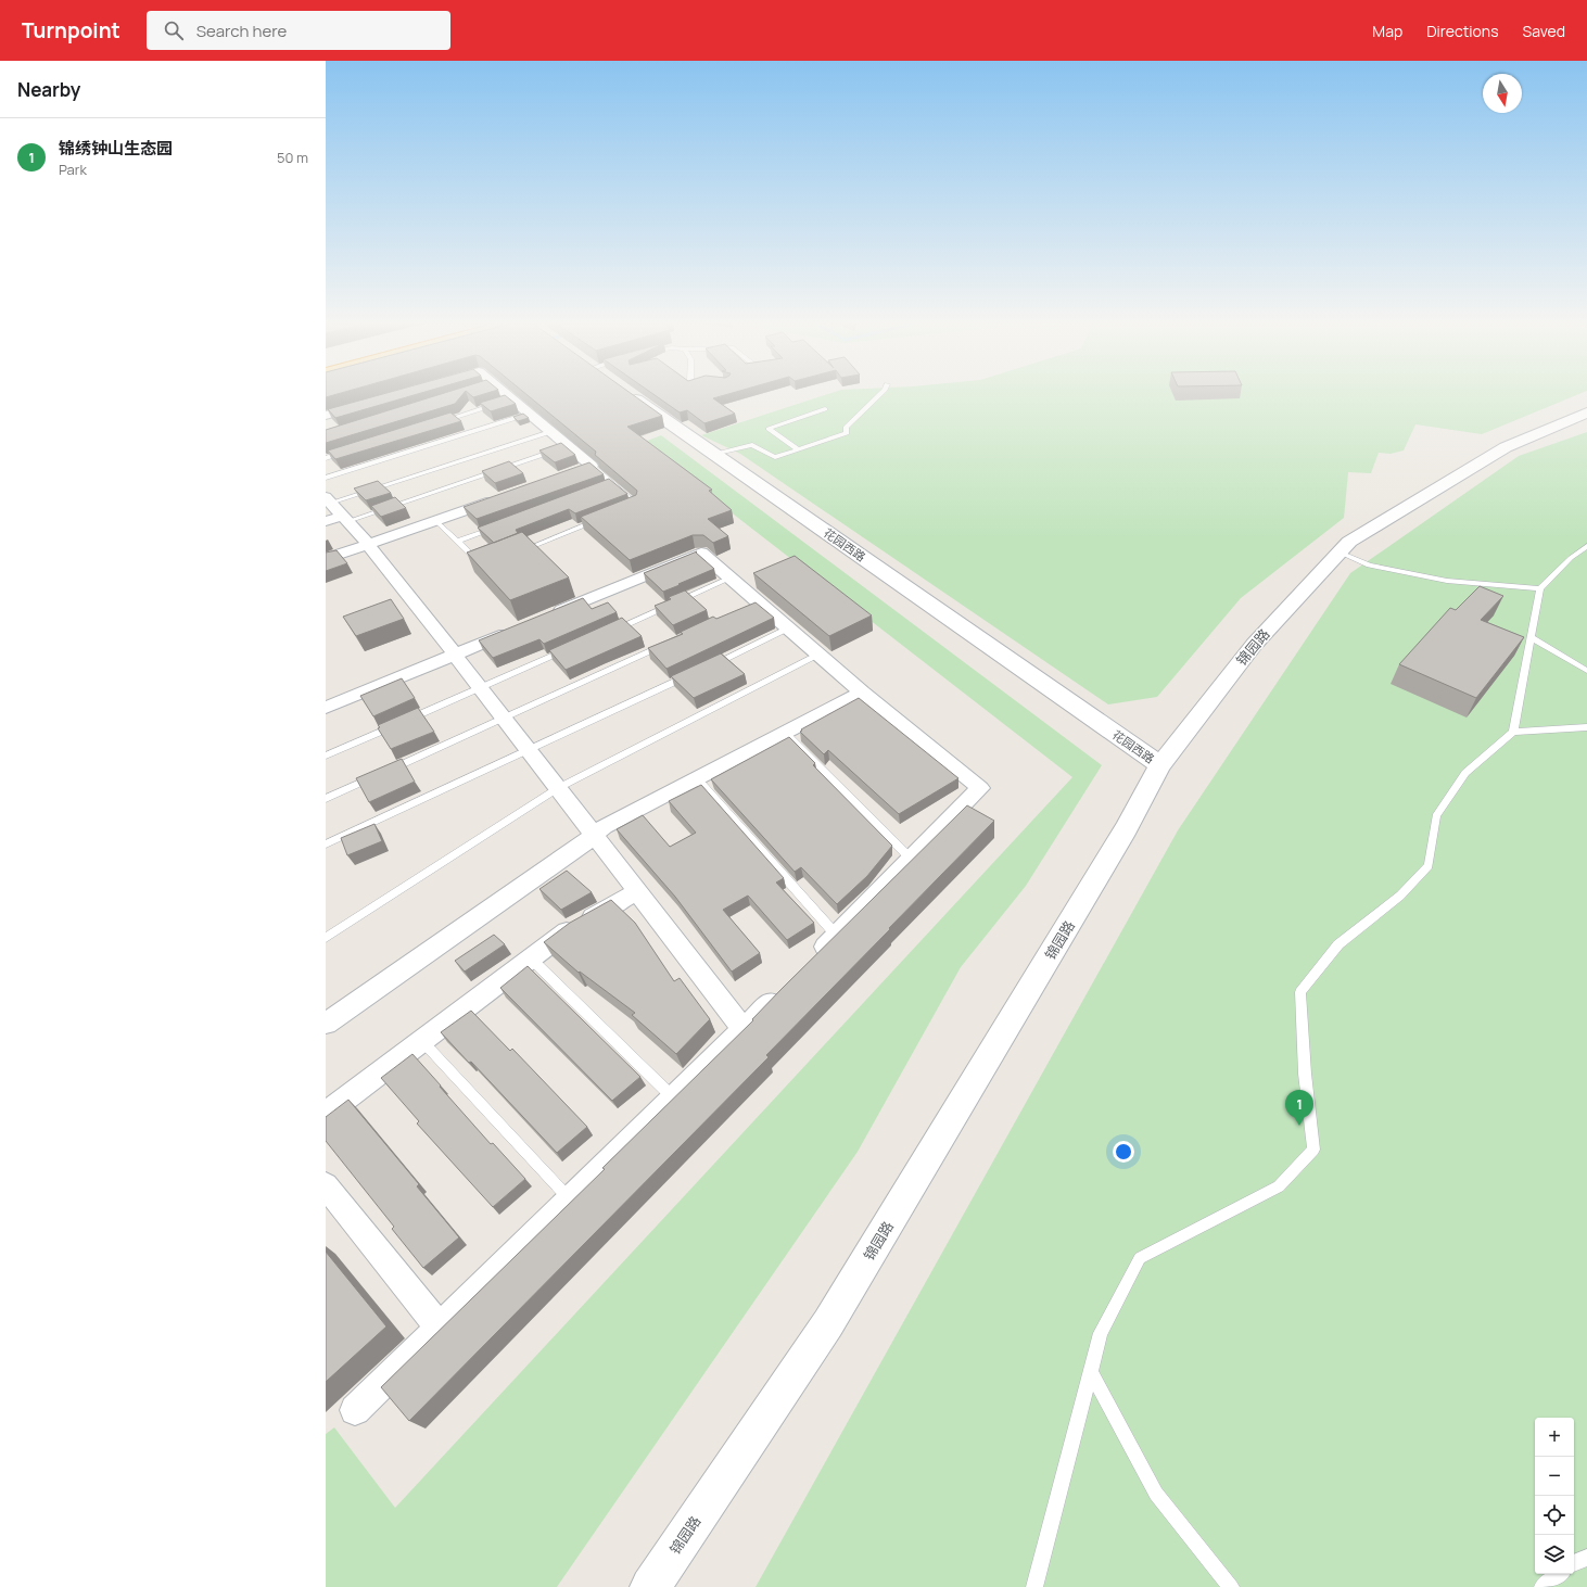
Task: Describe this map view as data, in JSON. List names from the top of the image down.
{
  "streets": {
    "street": ["花园西路", "锦园路"]
  },
  "crossings": [
    ["花园西路", "锦园路"]
  ],
  "north": "bottom",
  "page": {
    "header": "Turnpoint",
    "search": "Search here",
    "nav": ["Map", "Directions", "Saved"],
    "heading": "Nearby",
    "list": [
      {
        "mark": "1",
        "name": "锦绣钟山生态园",
        "note": "Park",
        "value": "50 m"
      }
    ],
    "pins": "1",
    "map_buttons": ["+", "−"]
  }
}
